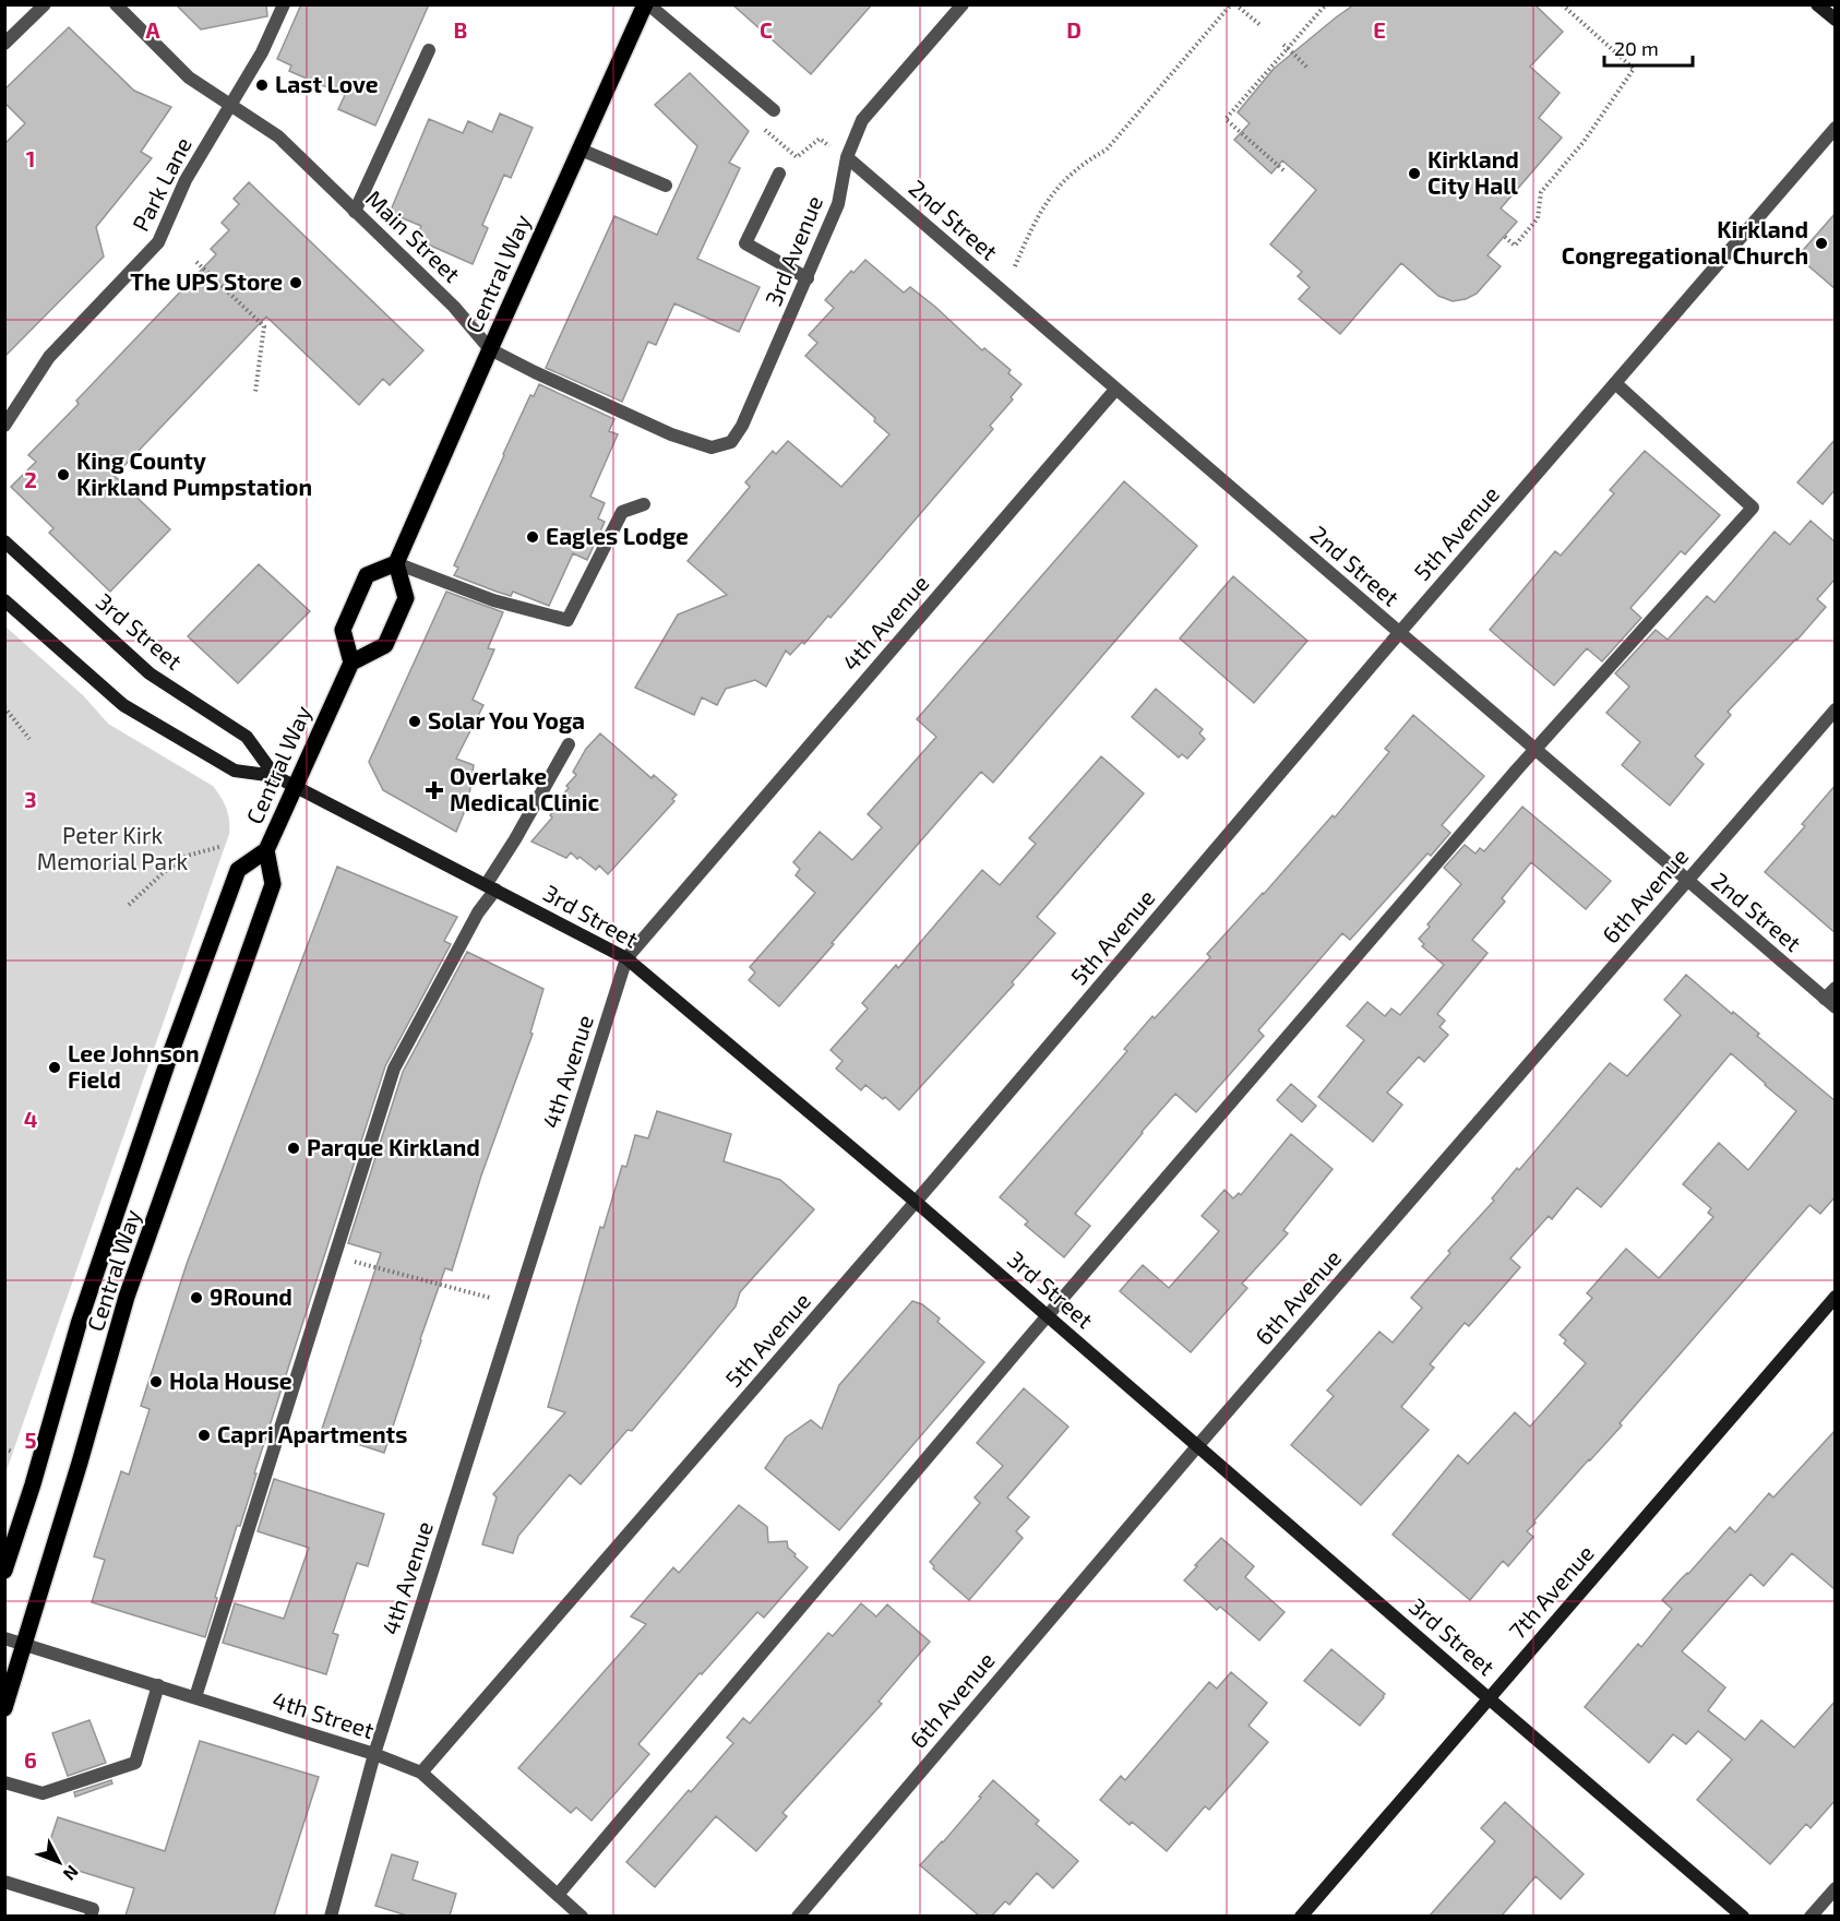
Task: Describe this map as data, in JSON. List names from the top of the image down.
{
  "streets": {
    "main road": ["Central Way"],
    "street": [
      "Park Lane",
      "2nd Street",
      "Main Street",
      "3rd Avenue",
      "5th Avenue",
      "4th Avenue",
      "3rd Street",
      "6th Avenue",
      "7th Avenue",
      "4th Street"
    ]
  },
  "crossings": [
    ["Park Lane", "Main Street"],
    ["2nd Street", "3rd Avenue"],
    ["2nd Street", "5th Avenue"],
    ["2nd Street", "4th Avenue"],
    ["2nd Street", "6th Avenue"],
    ["Main Street", "3rd Avenue"],
    ["Main Street", "Central Way"],
    ["Central Way", "3rd Street"],
    ["Central Way", "4th Street"],
    ["5th Avenue", "3rd Street"],
    ["5th Avenue", "4th Street"],
    ["4th Avenue", "3rd Street"],
    ["4th Avenue", "4th Street"],
    ["3rd Street", "6th Avenue"],
    ["3rd Street", "7th Avenue"]
  ],
  "parks": ["Peter Kirk Memorial Park"],
  "places": {
    "other": [
      "Last Love",
      "Kirkland City Hall",
      "Kirkland Congregational Church",
      "The UPS Store",
      "King County Kirkland Pumpstation",
      "Eagles Lodge",
      "Solar You Yoga",
      "Lee Johnson Field",
      "Parque Kirkland",
      "9Round",
      "Hola House",
      "Capri Apartments"
    ],
    "health": ["Overlake Medical Clinic"]
  },
  "scale_bar": "20 m",
  "north": "bottom right",
  "grid": {
    "columns": [
      "A",
      "B",
      "C",
      "D",
      "E"
    ],
    "rows": [
      "1",
      "2",
      "3",
      "4",
      "5",
      "6"
    ]
  }
}
